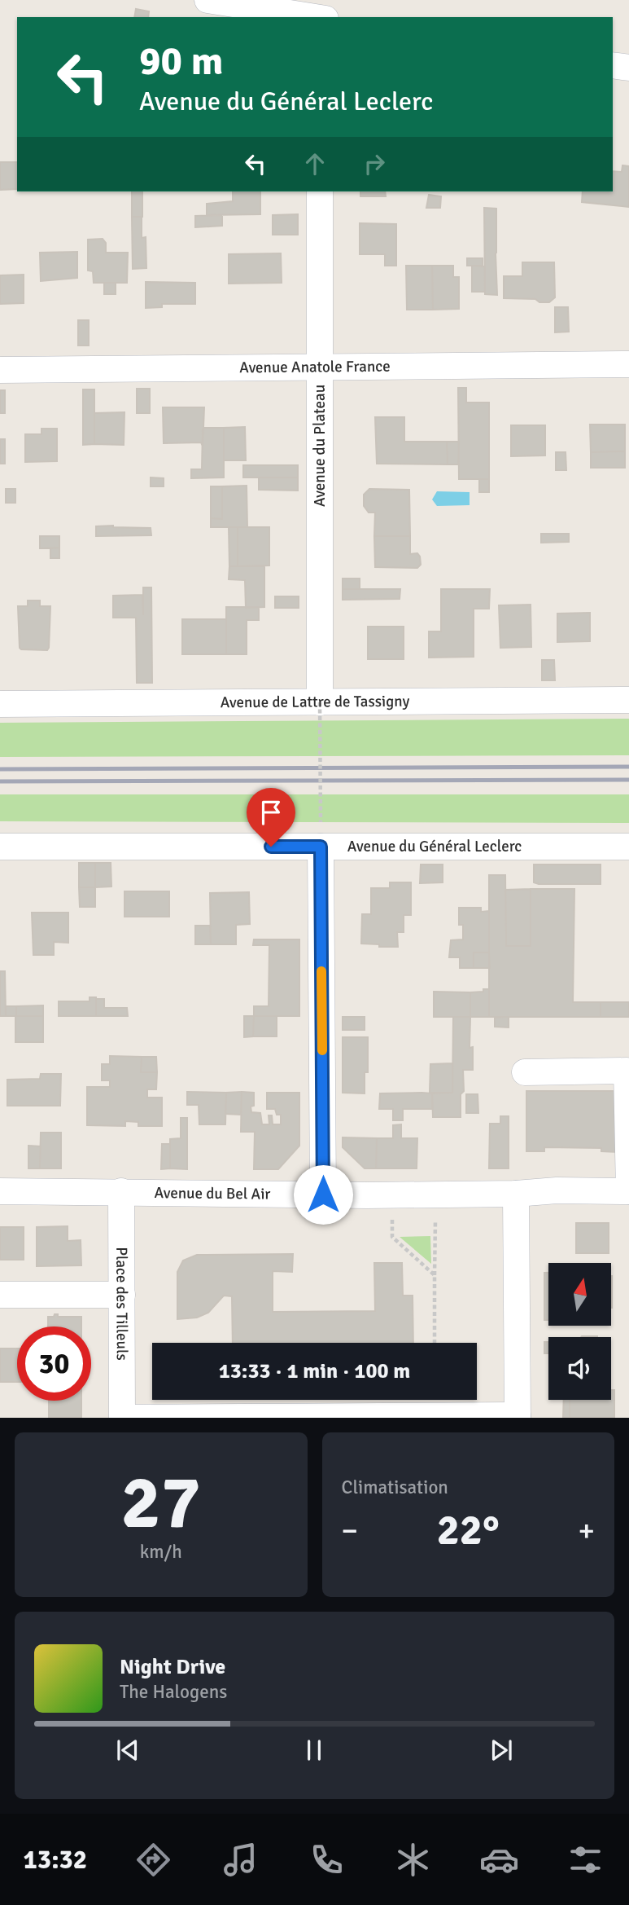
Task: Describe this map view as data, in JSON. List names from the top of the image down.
{
  "streets": {
    "street": [
      "Avenue Anatole France",
      "Avenue du Plateau",
      "Avenue de Lattre de Tassigny",
      "Avenue du Général Leclerc",
      "Avenue du Bel Air",
      "Place des Tilleuls"
    ]
  },
  "crossings": [
    ["Avenue Anatole France", "Avenue du Plateau"],
    ["Avenue du Plateau", "Avenue de Lattre de Tassigny"],
    ["Avenue du Bel Air", "Place des Tilleuls"]
  ],
  "north": "top",
  "page": {
    "turn": ["90 m", "Avenue du Général Leclerc"],
    "limit": "30",
    "trip": "13:33 · 1 min · 100 m",
    "tile": [
      ["27", "km/h"],
      "Climatisation"
    ],
    "heat": ["−", "22°", "+"],
    "song": ["Night Drive", "The Halogens"],
    "tabs": "13:32"
  }
}
